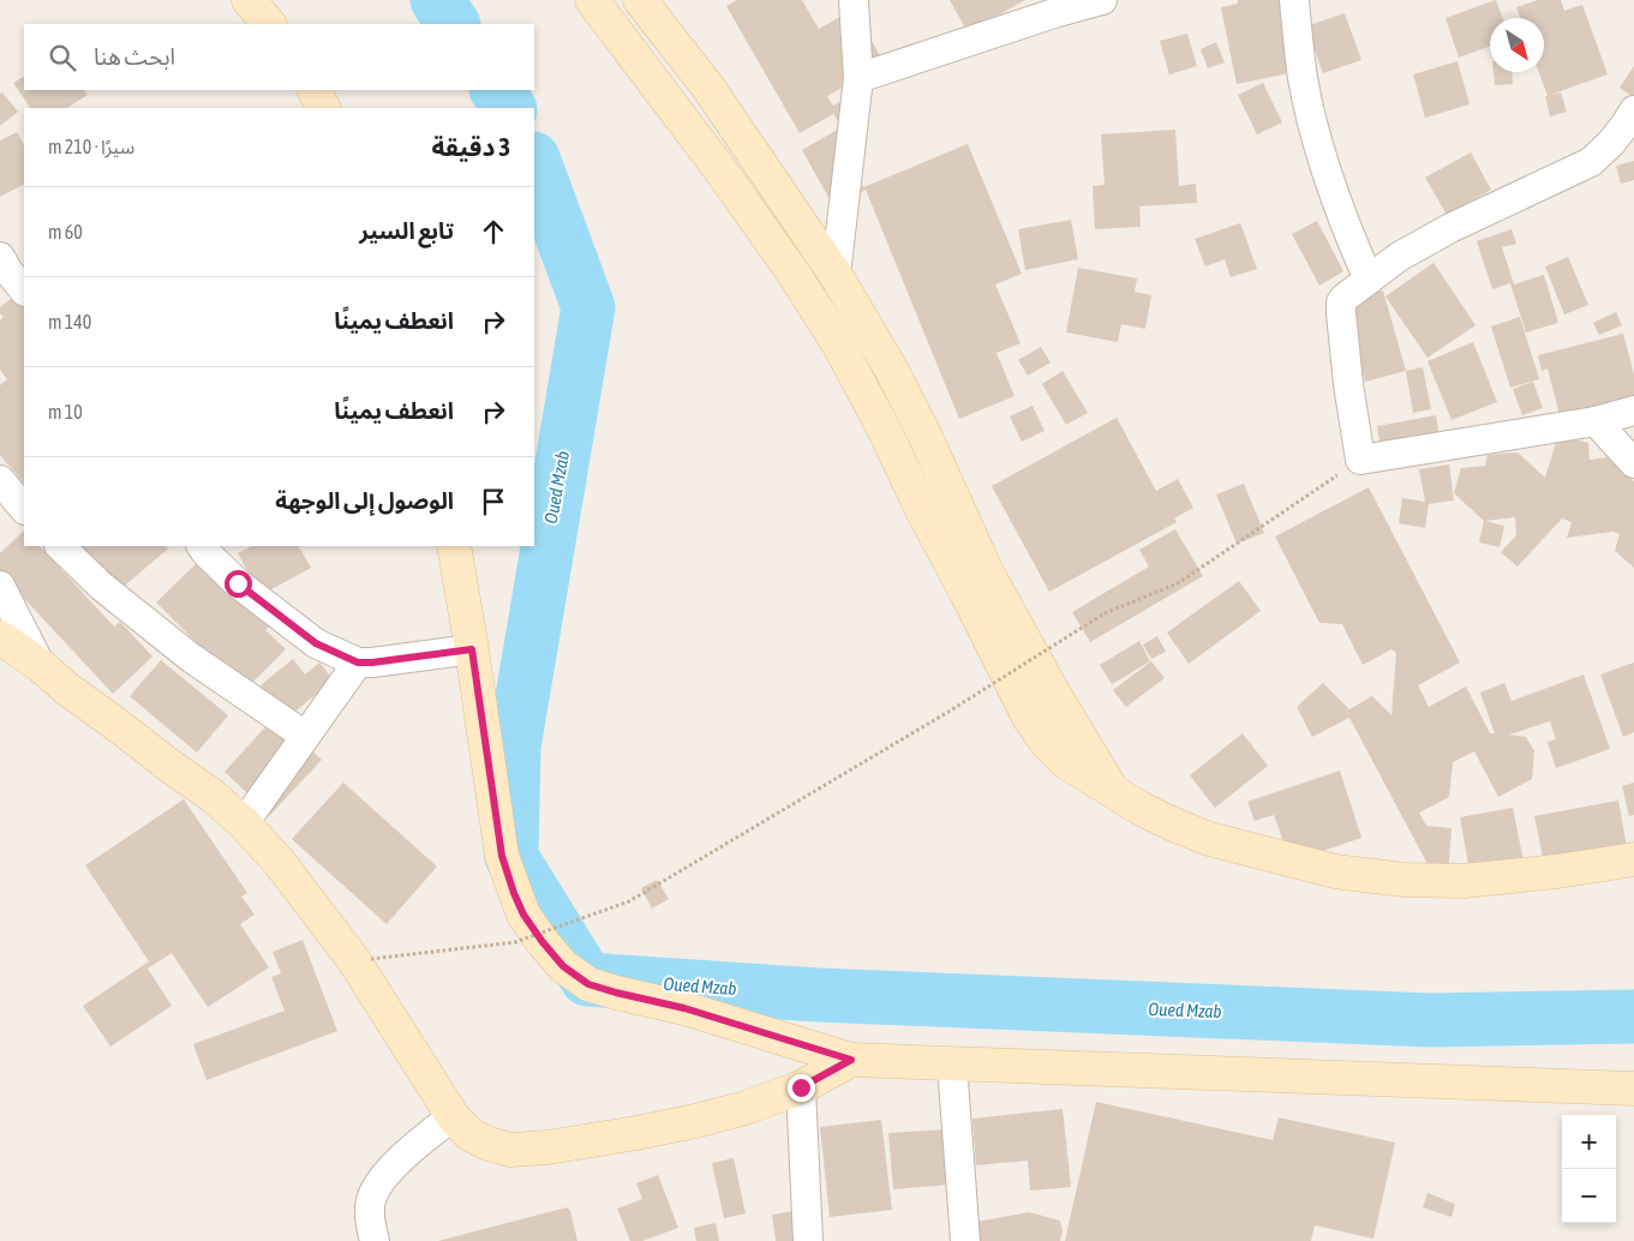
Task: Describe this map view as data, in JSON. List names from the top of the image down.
{
  "water": ["Oued Mzab"],
  "north": "bottom right",
  "page": {
    "search": "ابحث هنا",
    "heading": ["3 دقيقة", "سيرًا · 210 m"],
    "list": [
      ["تابع السير", "60 m"],
      ["انعطف يمينًا", "140 m"],
      ["انعطف يمينًا", "10 m"],
      "الوصول إلى الوجهة"
    ],
    "map_buttons": ["+", "−"]
  }
}
